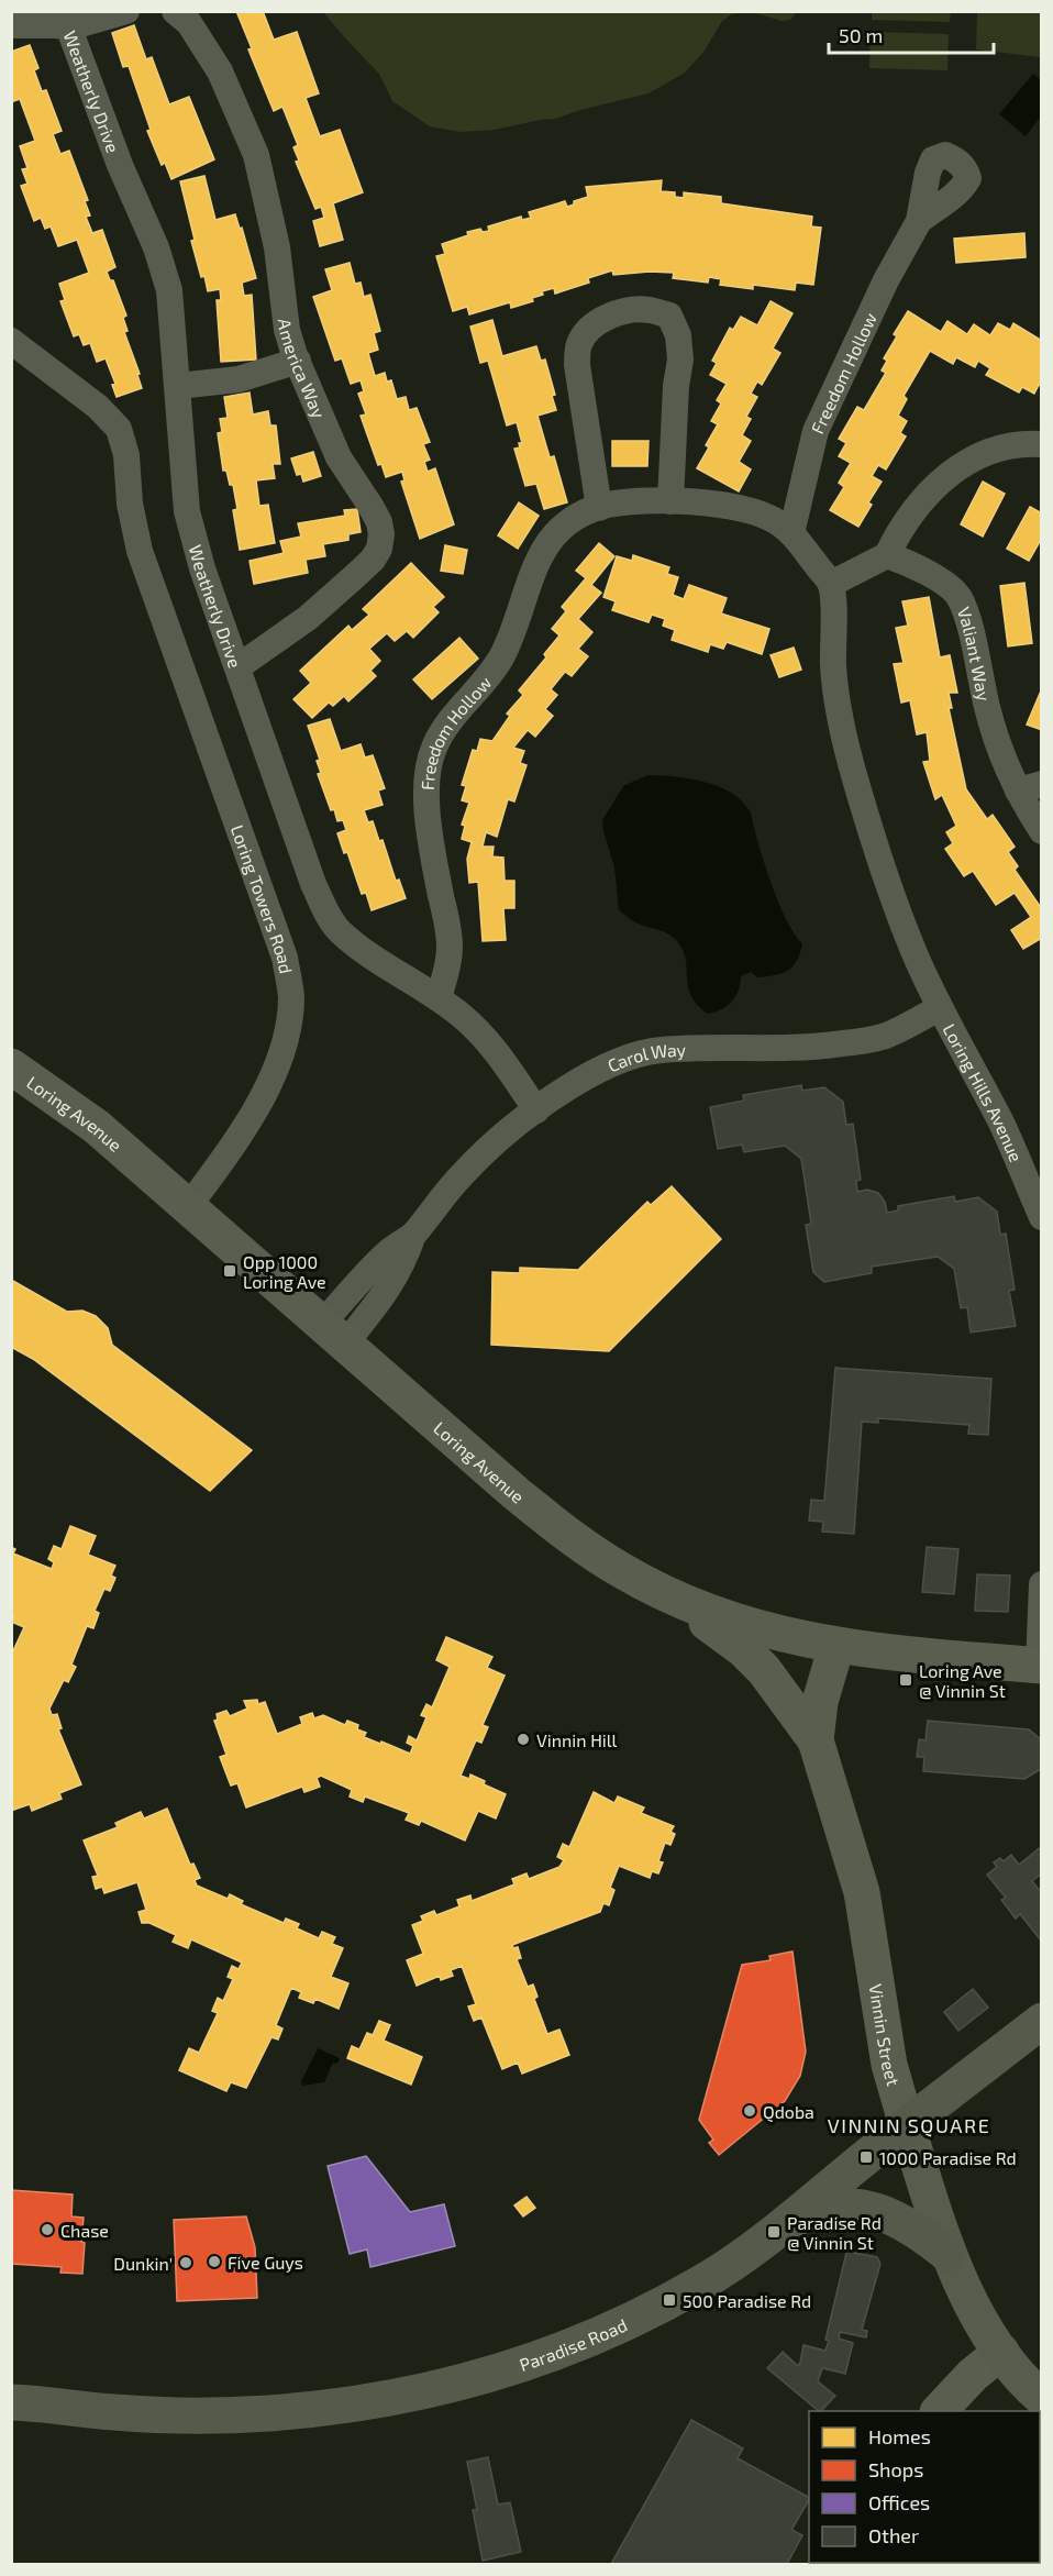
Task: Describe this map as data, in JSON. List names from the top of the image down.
{
  "streets": {
    "highway": ["Paradise Road"],
    "main road": ["Loring Avenue", "Vinnin Street"],
    "street": [
      "Weatherly Drive",
      "America Way",
      "Freedom Hollow",
      "Valiant Way",
      "Loring Towers Road",
      "Carol Way",
      "Loring Hills Avenue"
    ]
  },
  "crossings": [
    ["Weatherly Drive", "America Way"],
    ["Weatherly Drive", "Freedom Hollow"],
    ["Weatherly Drive", "Carol Way"],
    ["Loring Towers Road", "Loring Avenue"],
    ["Carol Way", "Loring Hills Avenue"],
    ["Carol Way", "Loring Avenue"],
    ["Loring Avenue", "Vinnin Street"],
    ["Vinnin Street", "Paradise Road"]
  ],
  "districts": ["VINNIN SQUARE"],
  "places": {
    "transit": [
      "Opp 1000 Loring Ave",
      "Loring Ave @ Vinnin St",
      "1000 Paradise Rd",
      "Paradise Rd @ Vinnin St",
      "500 Paradise Rd"
    ],
    "other": [
      "Vinnin Hill",
      "Qdoba",
      "Chase",
      "Five Guys",
      "Dunkin'"
    ]
  },
  "legend": [
    "Homes",
    "Shops",
    "Offices",
    "Other"
  ],
  "scale_bar": "50 m"
}
